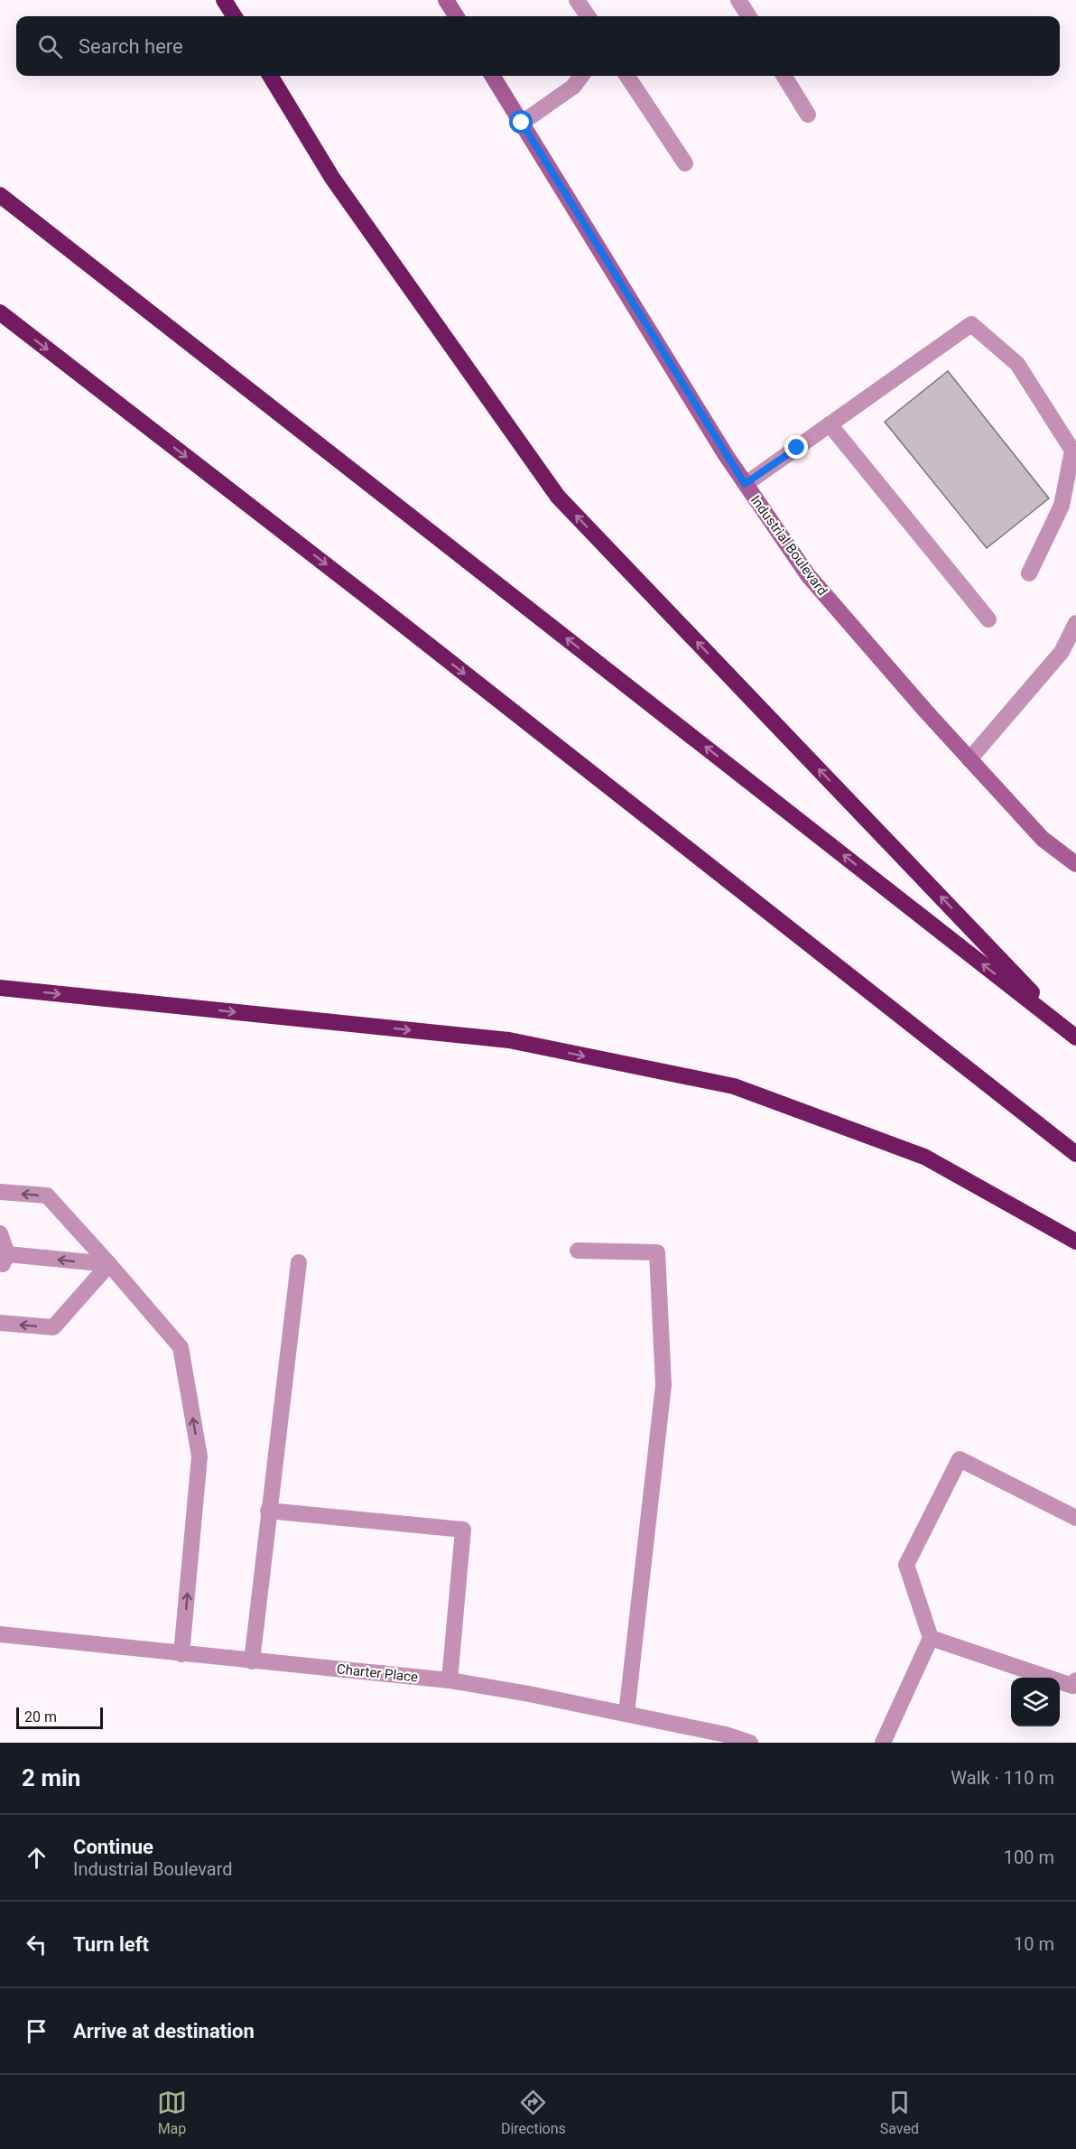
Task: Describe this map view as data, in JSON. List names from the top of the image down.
{
  "streets": {
    "street": ["Industrial Boulevard", "Charter Place"]
  },
  "scale_bar": "20 m",
  "page": {
    "search": "Search here",
    "scale": "20 m",
    "heading": ["2 min", "Walk · 110 m"],
    "list": [
      ["Continue", "Industrial Boulevard", "100 m"],
      ["Turn left", "10 m"],
      "Arrive at destination"
    ],
    "nav": ["Map", "Directions", "Saved"]
  }
}
